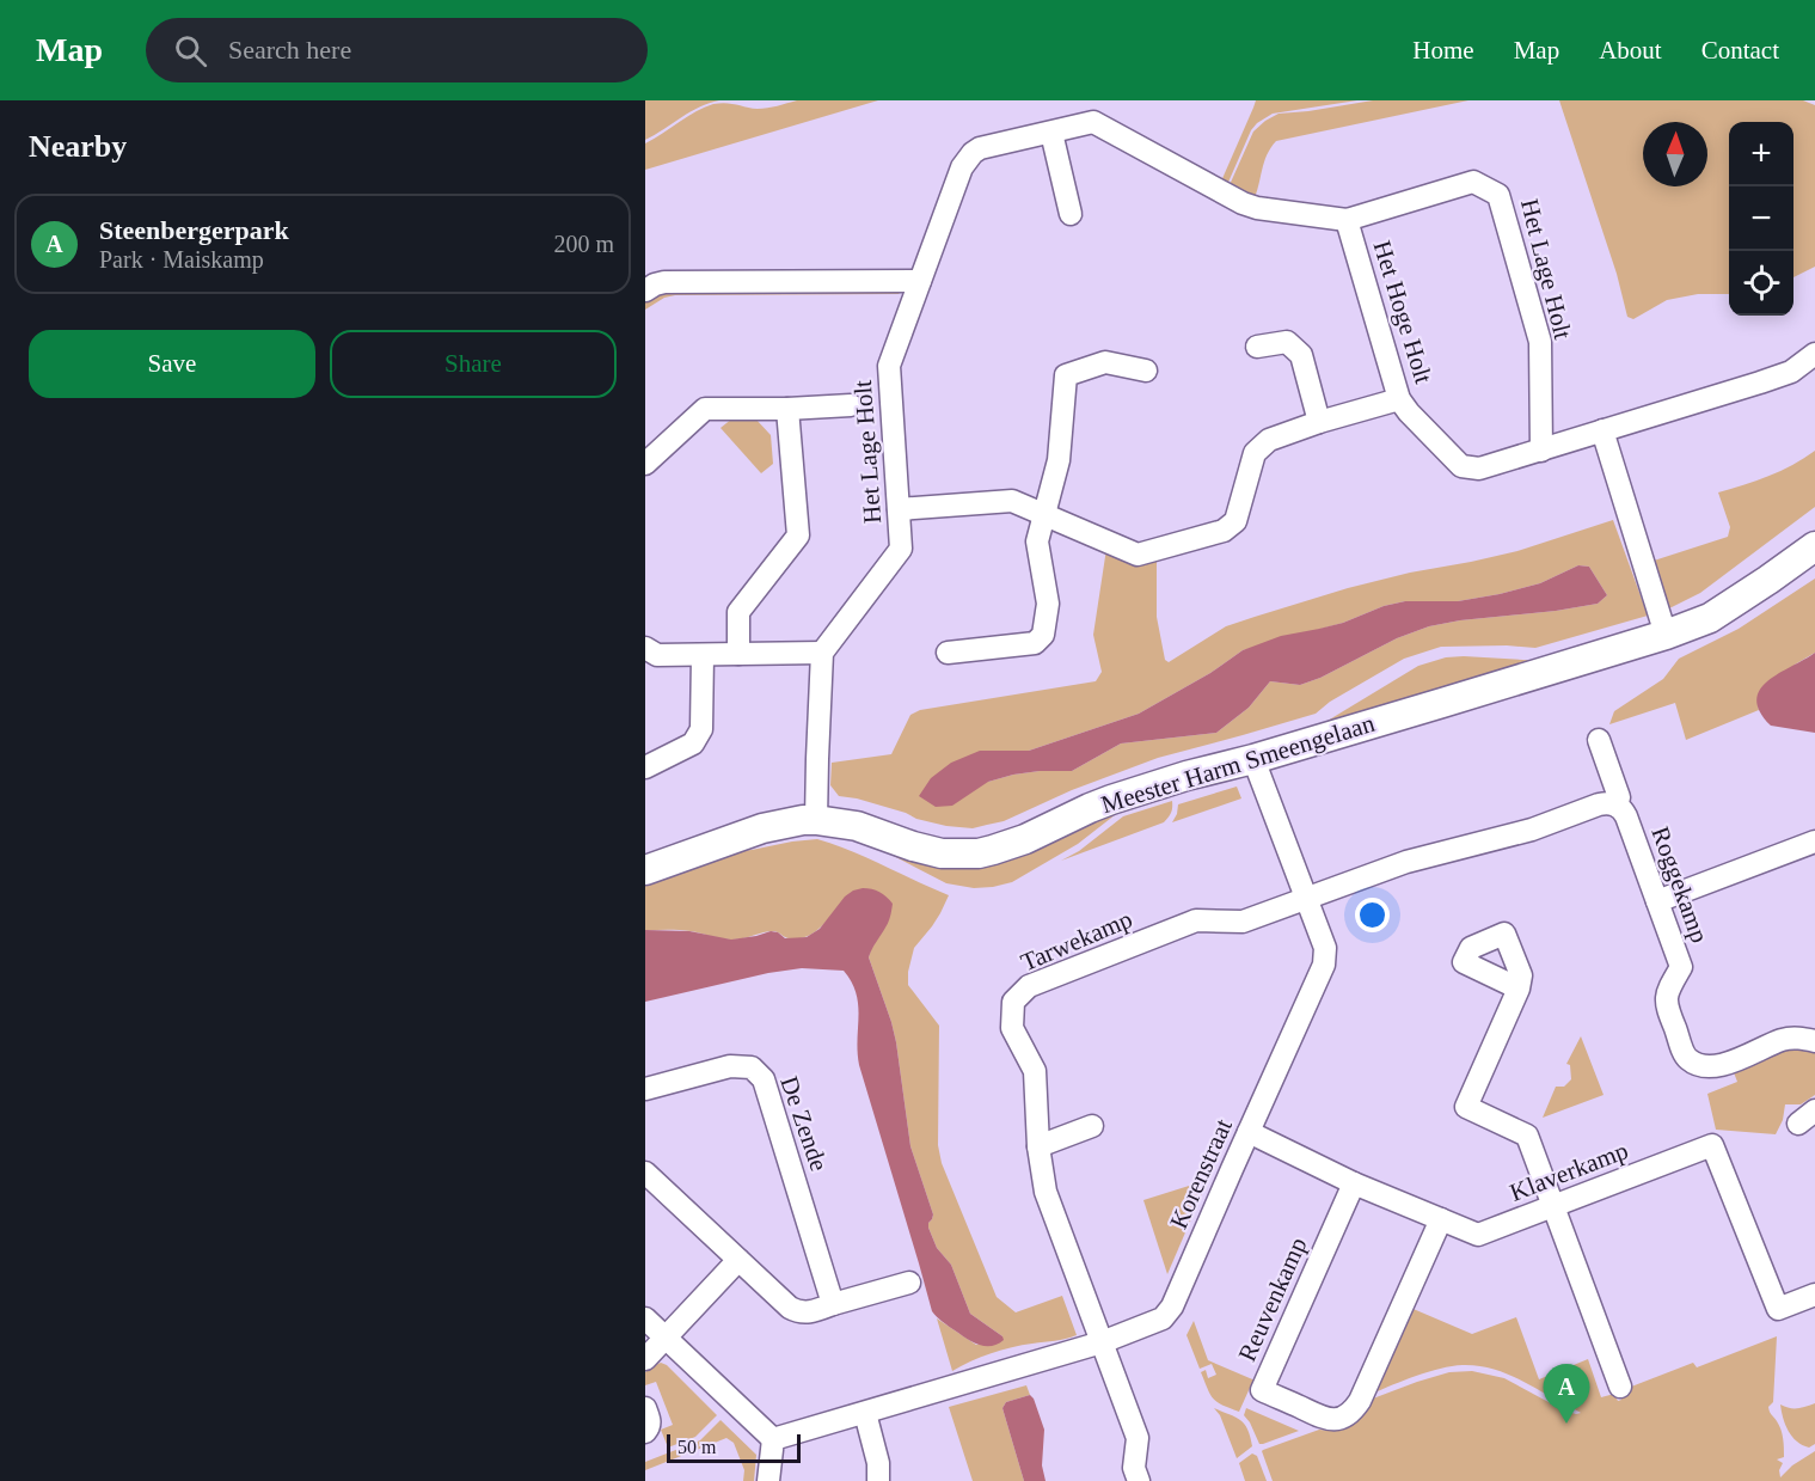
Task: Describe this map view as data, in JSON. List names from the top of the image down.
{
  "streets": {
    "street": [
      "Het Lage Holt",
      "Het Hoge Holt",
      "Meester Harm Smeengelaan",
      "Roggekamp",
      "Tarwekamp",
      "De Zende",
      "Klaverkamp",
      "Korenstraat",
      "Reuvenkamp"
    ]
  },
  "crossings": [
    ["Het Lage Holt", "Het Hoge Holt"],
    ["Meester Harm Smeengelaan", "Korenstraat"],
    ["Tarwekamp", "Korenstraat"],
    ["Klaverkamp", "Korenstraat"],
    ["Klaverkamp", "Reuvenkamp"]
  ],
  "scale_bar": "50 m",
  "north": "top",
  "page": {
    "header": "Map",
    "search": "Search here",
    "nav": [
      "Home",
      "Map",
      "About",
      "Contact"
    ],
    "heading": "Nearby",
    "map_buttons": ["+", "−"],
    "list": [
      {
        "mark": "A",
        "name": "Steenbergerpark",
        "note": "Park · Maiskamp",
        "value": "200 m"
      }
    ],
    "buttons": ["Save", "Share"],
    "pins": "A",
    "scale": "50 m"
  }
}
